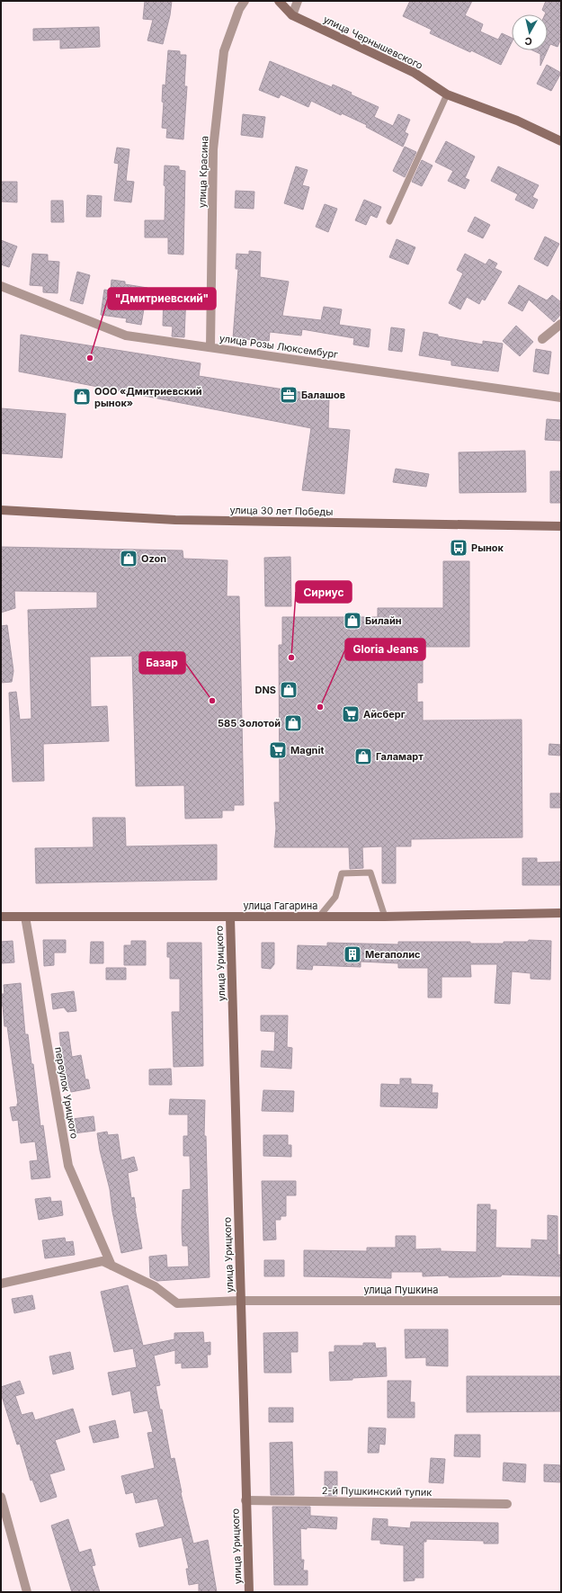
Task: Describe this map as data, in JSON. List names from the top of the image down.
{
  "streets": {
    "street": [
      "улица Чернышевского",
      "улица Красина",
      "улица Розы Люксембург",
      "улица 30 лет Победы",
      "улица Гагарина",
      "улица Урицкого",
      "переулок Урицкого",
      "улица Пушкина",
      "2-й Пушкинский тупик"
    ]
  },
  "crossings": [
    ["улица Красина", "улица Розы Люксембург"],
    ["улица Гагарина", "улица Урицкого"],
    ["улица Гагарина", "переулок Урицкого"],
    ["улица Урицкого", "улица Пушкина"],
    ["улица Урицкого", "2-й Пушкинский тупик"],
    ["переулок Урицкого", "улица Пушкина"]
  ],
  "places": {
    "other": [
      "\"Дмитриевский\"",
      "Сириус",
      "Базар",
      "Gloria Jeans"
    ],
    "office": ["Балашов"],
    "shop": [
      "ООО «Дмитриевский рынок»",
      "Ozon",
      "Билайн",
      "DNS",
      "585 Золотой",
      "Галамарт"
    ],
    "bus stop": ["Рынок"],
    "supermarket": ["Айсберг", "Magnit"],
    "building": ["Мегаполис"]
  },
  "north": "bottom"
}
